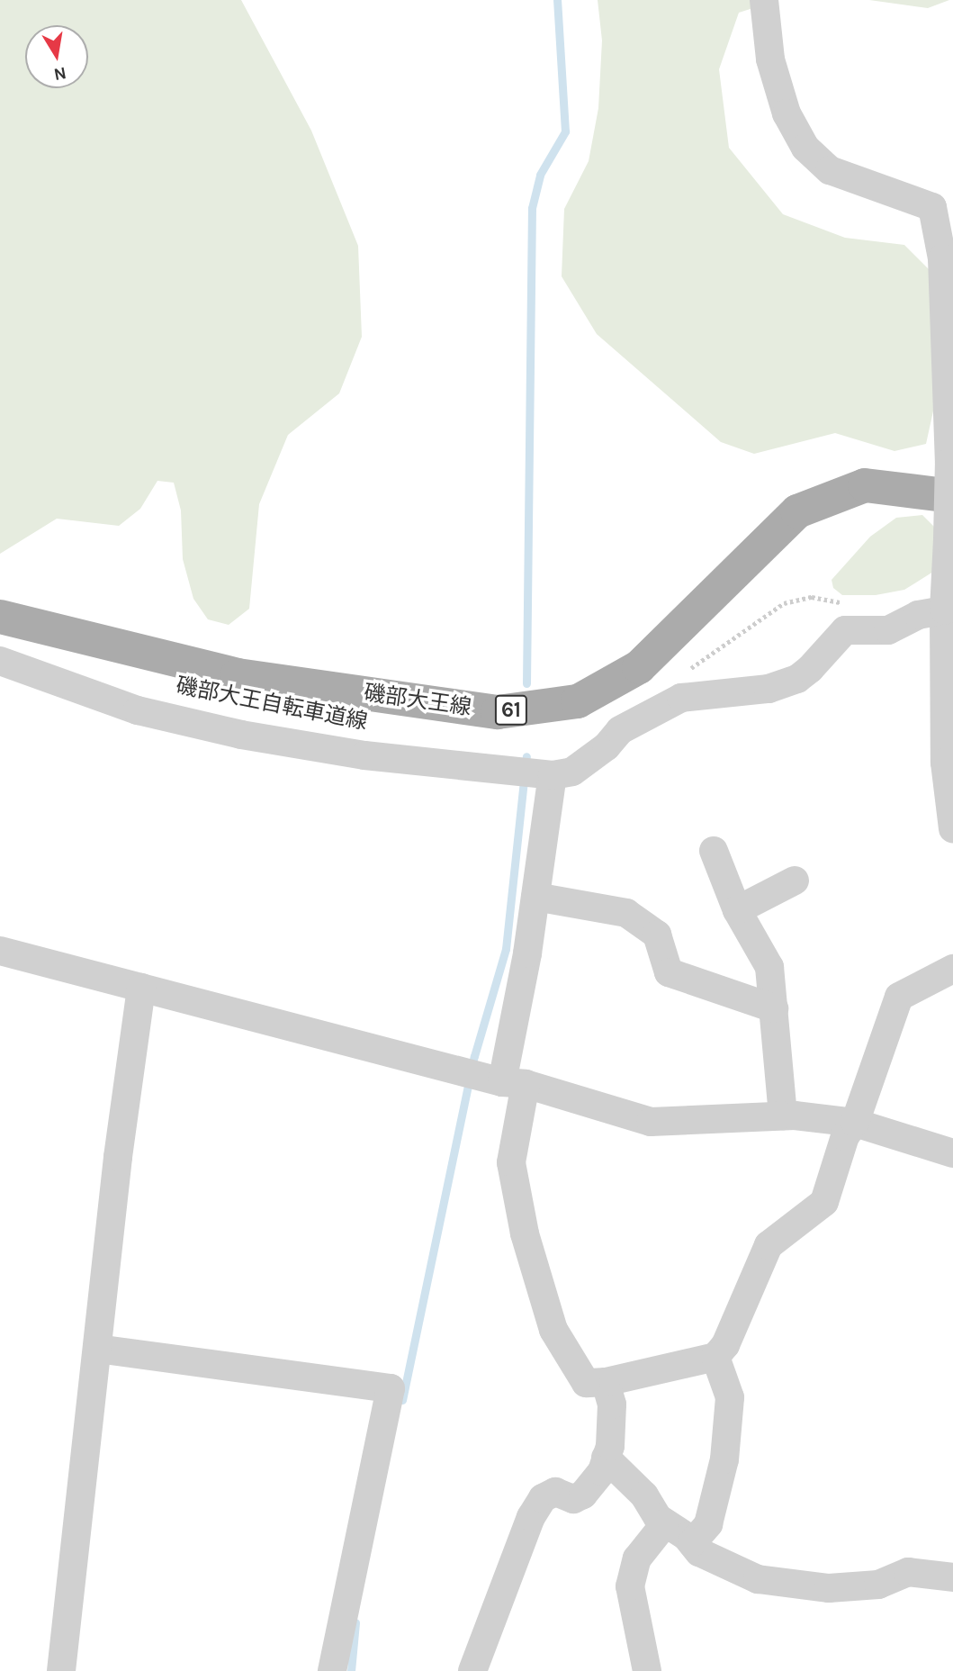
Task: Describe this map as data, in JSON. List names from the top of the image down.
{
  "streets": {
    "main road": ["磯部大王線", "61"]
  },
  "north": "bottom"
}
